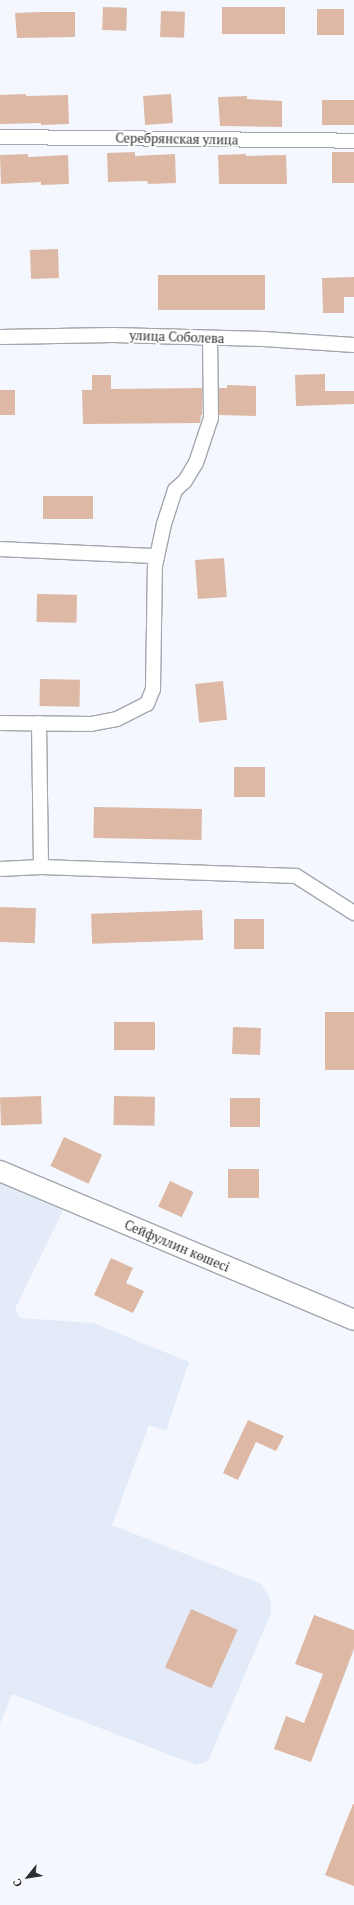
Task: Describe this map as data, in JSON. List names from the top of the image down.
{
  "streets": {
    "main road": ["Сейфуллин көшесі"],
    "street": ["Серебрянская улица", "улица Соболева"]
  },
  "north": "bottom left"
}
